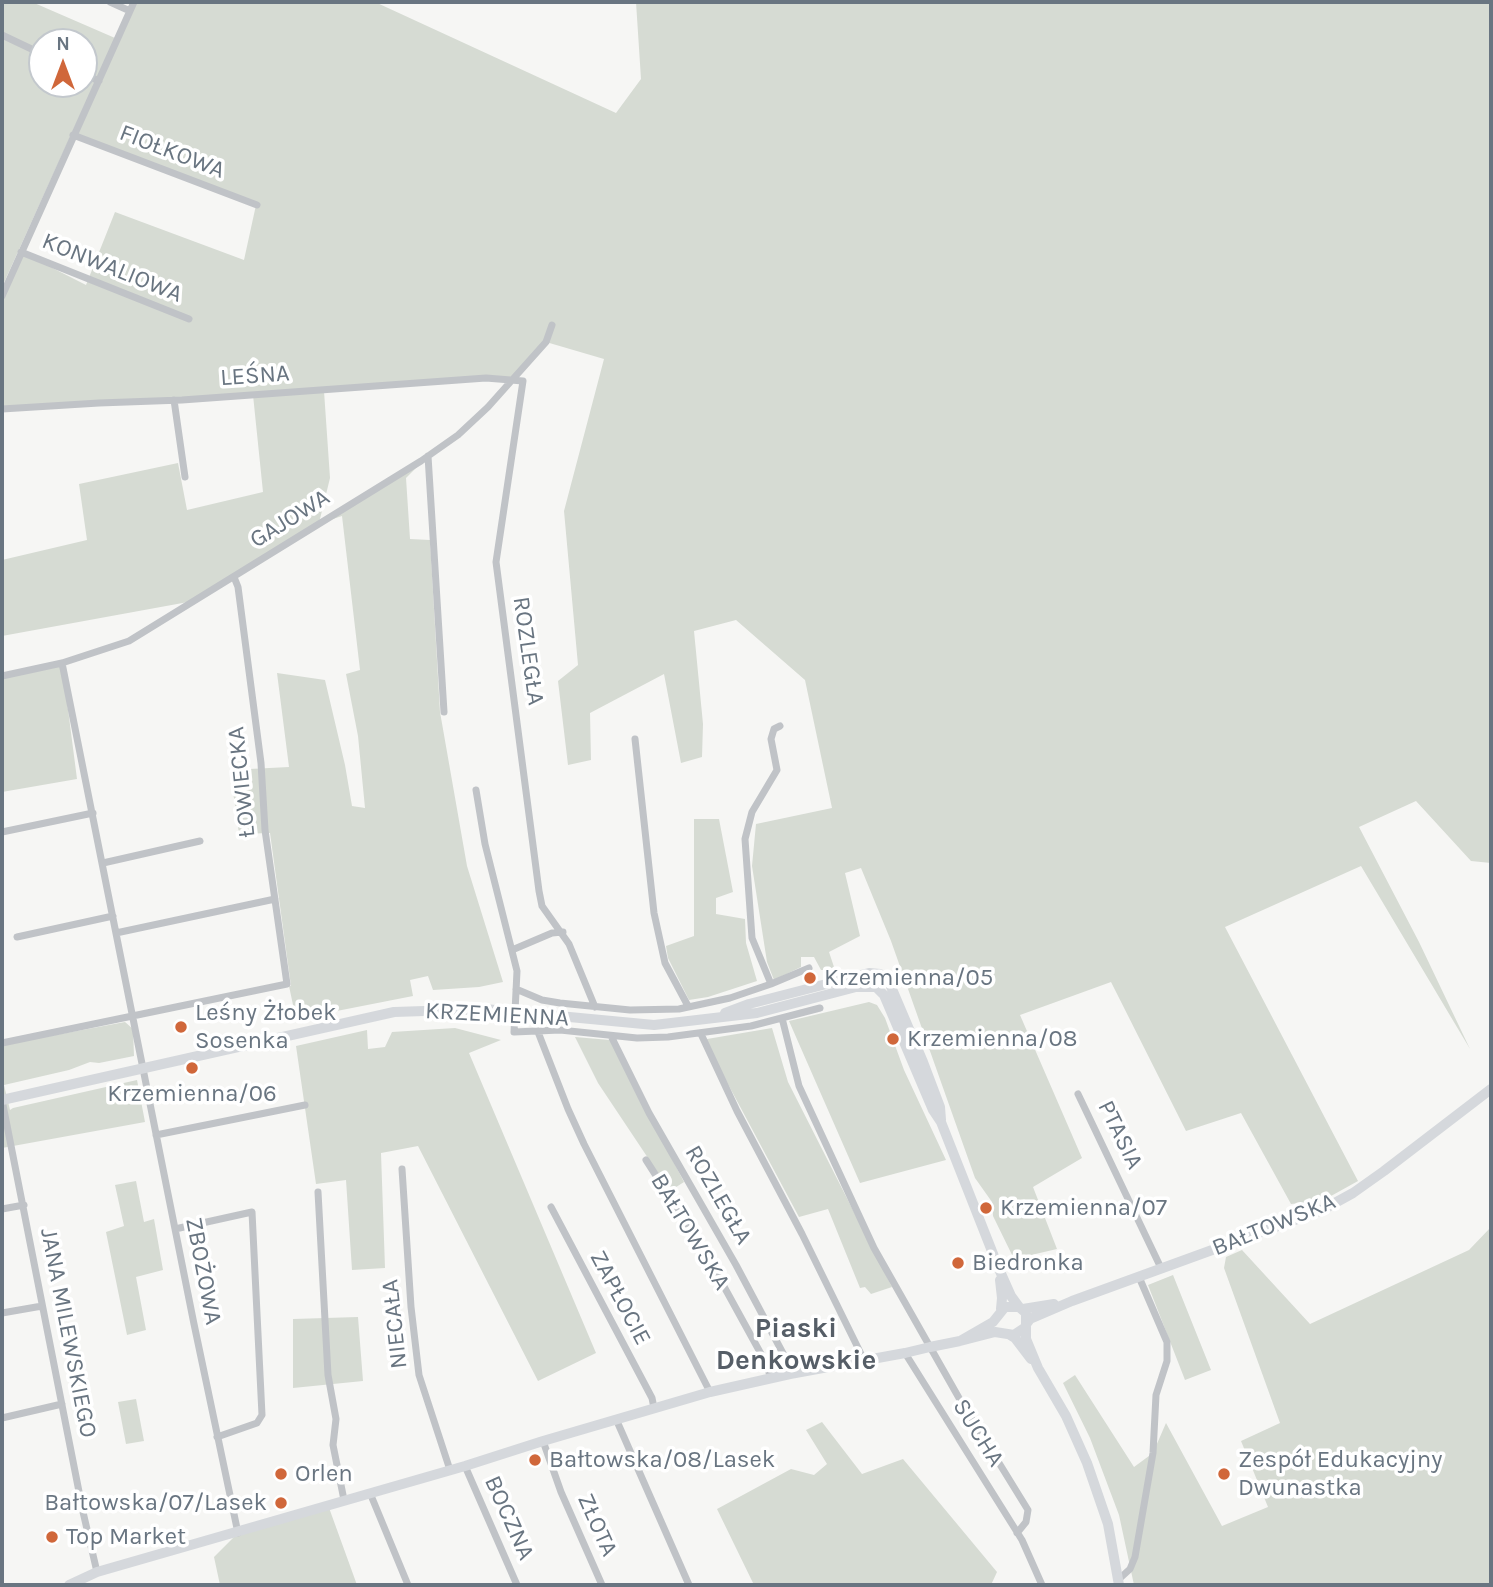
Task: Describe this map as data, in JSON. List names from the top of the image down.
{
  "streets": {
    "main road": ["KRZEMIENNA", "BAŁTOWSKA"],
    "street": [
      "FIOŁKOWA",
      "KONWALIOWA",
      "LEŚNA",
      "GAJOWA",
      "ROZLEGŁA",
      "ŁOWIECKA",
      "PTASIA",
      "ZBOŻOWA",
      "ZAPŁOCIE",
      "NIECAŁA",
      "JANA MILEWSKIEGO",
      "SUCHA",
      "BOCZNA",
      "ZŁOTA"
    ]
  },
  "crossings": [
    ["LEŚNA", "GAJOWA"],
    ["LEŚNA", "ROZLEGŁA"],
    ["GAJOWA", "ROZLEGŁA"],
    ["GAJOWA", "ŁOWIECKA"],
    ["GAJOWA", "ZBOŻOWA"],
    ["ŁOWIECKA", "ZBOŻOWA"],
    ["KRZEMIENNA", "BAŁTOWSKA"],
    ["KRZEMIENNA", "ZBOŻOWA"],
    ["KRZEMIENNA", "JANA MILEWSKIEGO"],
    ["PTASIA", "BAŁTOWSKA"]
  ],
  "districts": ["Piaski Denkowskie"],
  "places": [
    "Krzemienna/05",
    "Leśny Żłobek Sosenka",
    "Krzemienna/08",
    "Krzemienna/06",
    "Krzemienna/07",
    "Biedronka",
    "Bałtowska/08/Lasek",
    "Orlen",
    "Zespół Edukacyjny Dwunastka",
    "Bałtowska/07/Lasek",
    "Top Market"
  ],
  "north": "top"
}
